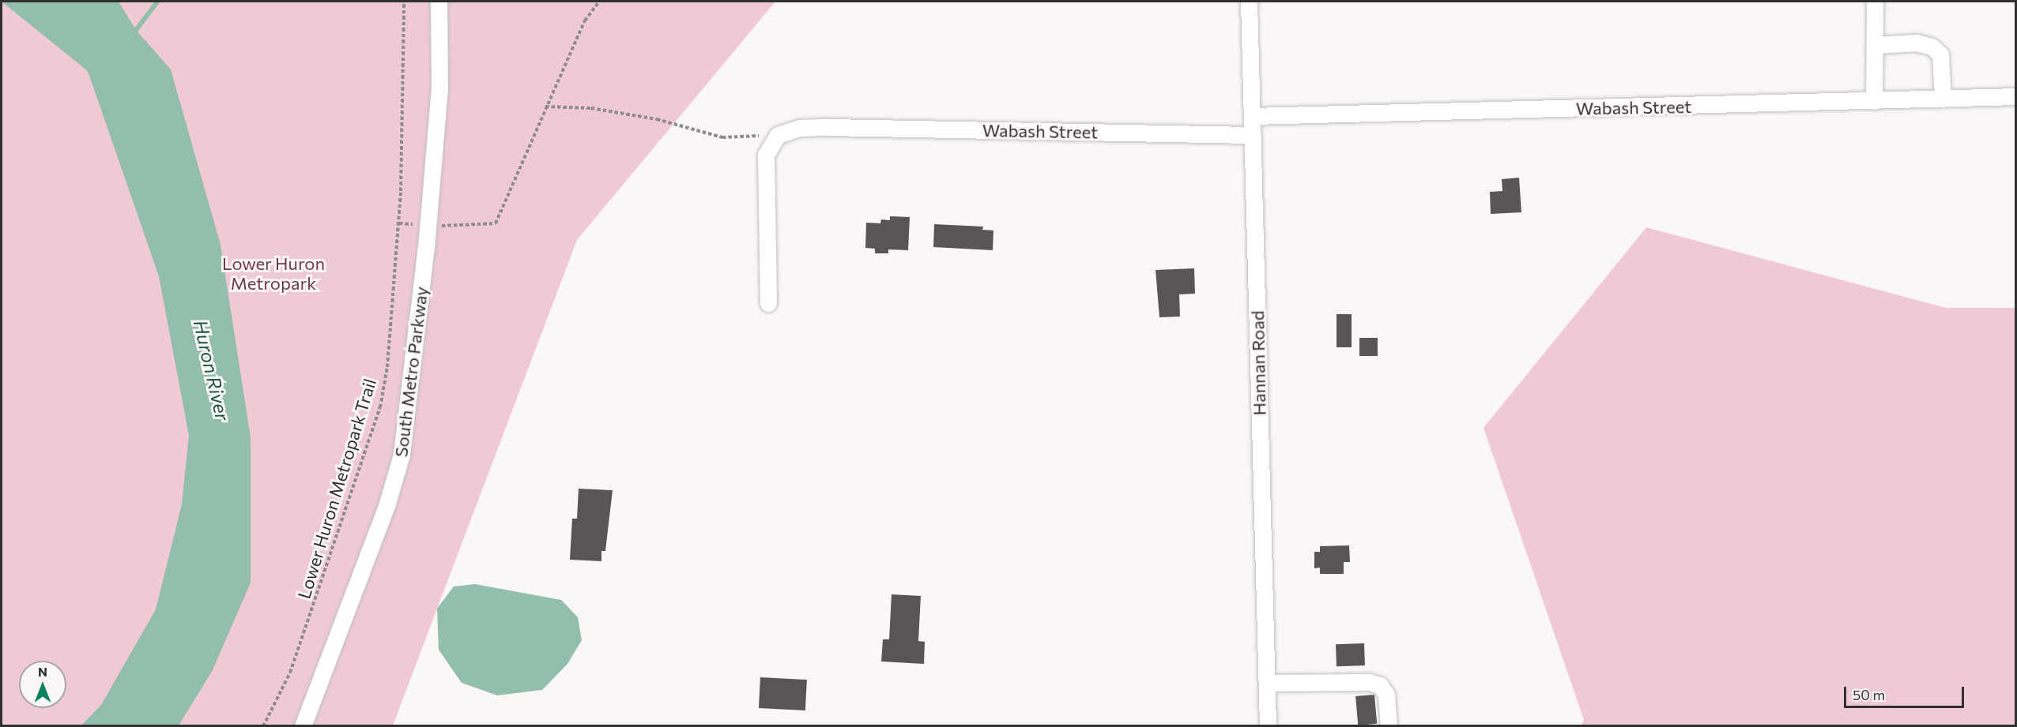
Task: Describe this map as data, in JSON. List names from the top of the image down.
{
  "streets": {
    "street": ["Wabash Street", "Hannan Road", "South Metro Parkway"],
    "path": ["Lower Huron Metropark Trail"]
  },
  "crossings": [
    ["Wabash Street", "Hannan Road"]
  ],
  "water": ["Huron River"],
  "parks": ["Lower Huron Metropark"],
  "scale_bar": "50 m",
  "north": "top"
}
